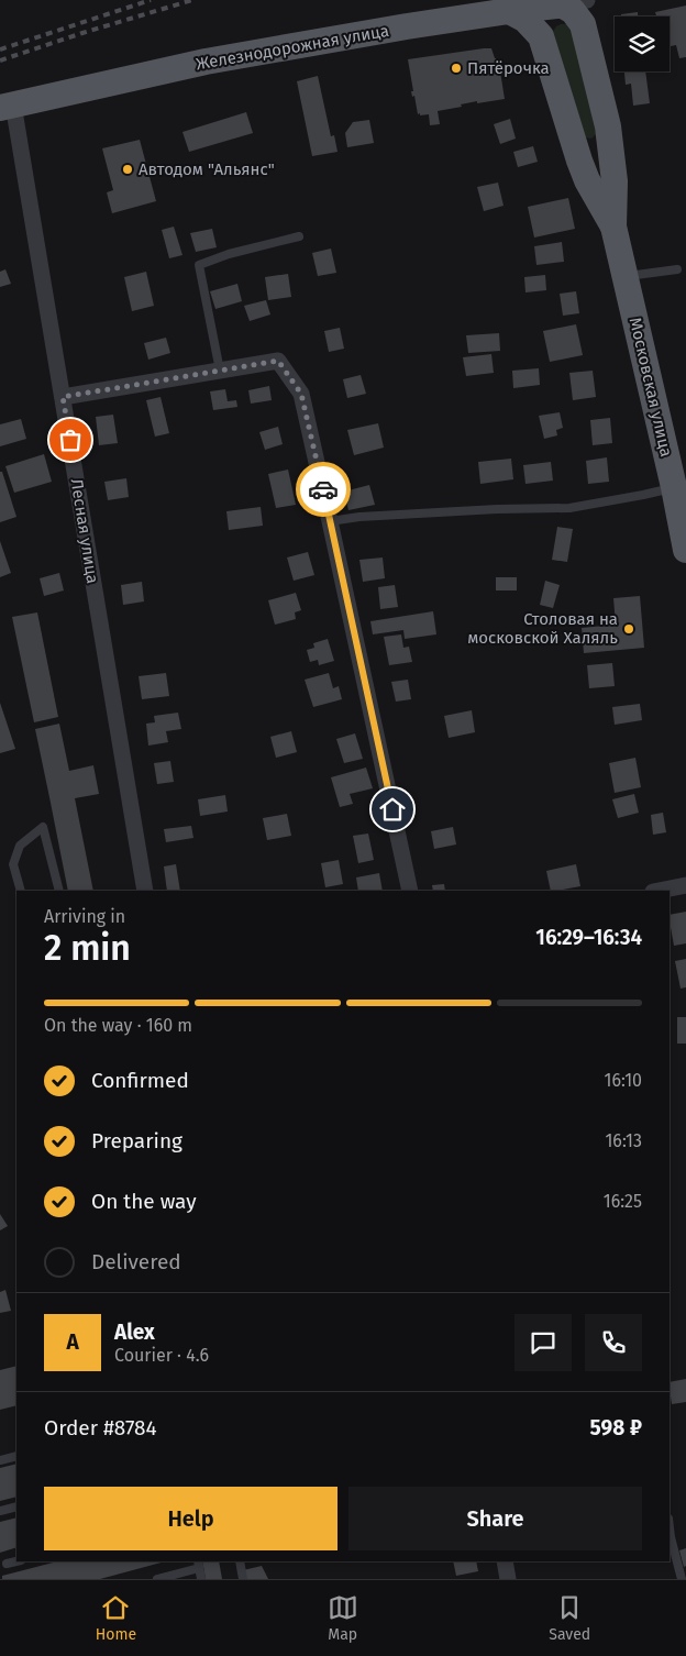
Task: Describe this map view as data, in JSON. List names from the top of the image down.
{
  "streets": {
    "main road": ["Железнодорожная улица", "Московская улица"],
    "street": ["Лесная улица"]
  },
  "crossings": [
    ["Железнодорожная улица", "Московская улица"],
    ["Железнодорожная улица", "Лесная улица"]
  ],
  "places": ["Пятёрочка", "Автодом \"Альянс\"", "Столовая на московской Халяль"],
  "page": {
    "heading": ["2 min", "Arriving in", "16:29–16:34"],
    "panel": [
      "Alex",
      "Courier · 4.6",
      "Order #8784",
      "598 ₽"
    ],
    "bar": "On the way · 160 m",
    "list": [
      ["Confirmed", "16:10"],
      ["Preparing", "16:13"],
      ["On the way", "16:25"],
      "Delivered"
    ],
    "round": "A",
    "buttons": ["Help", "Share"],
    "tabs": ["Home", "Map", "Saved"]
  }
}
